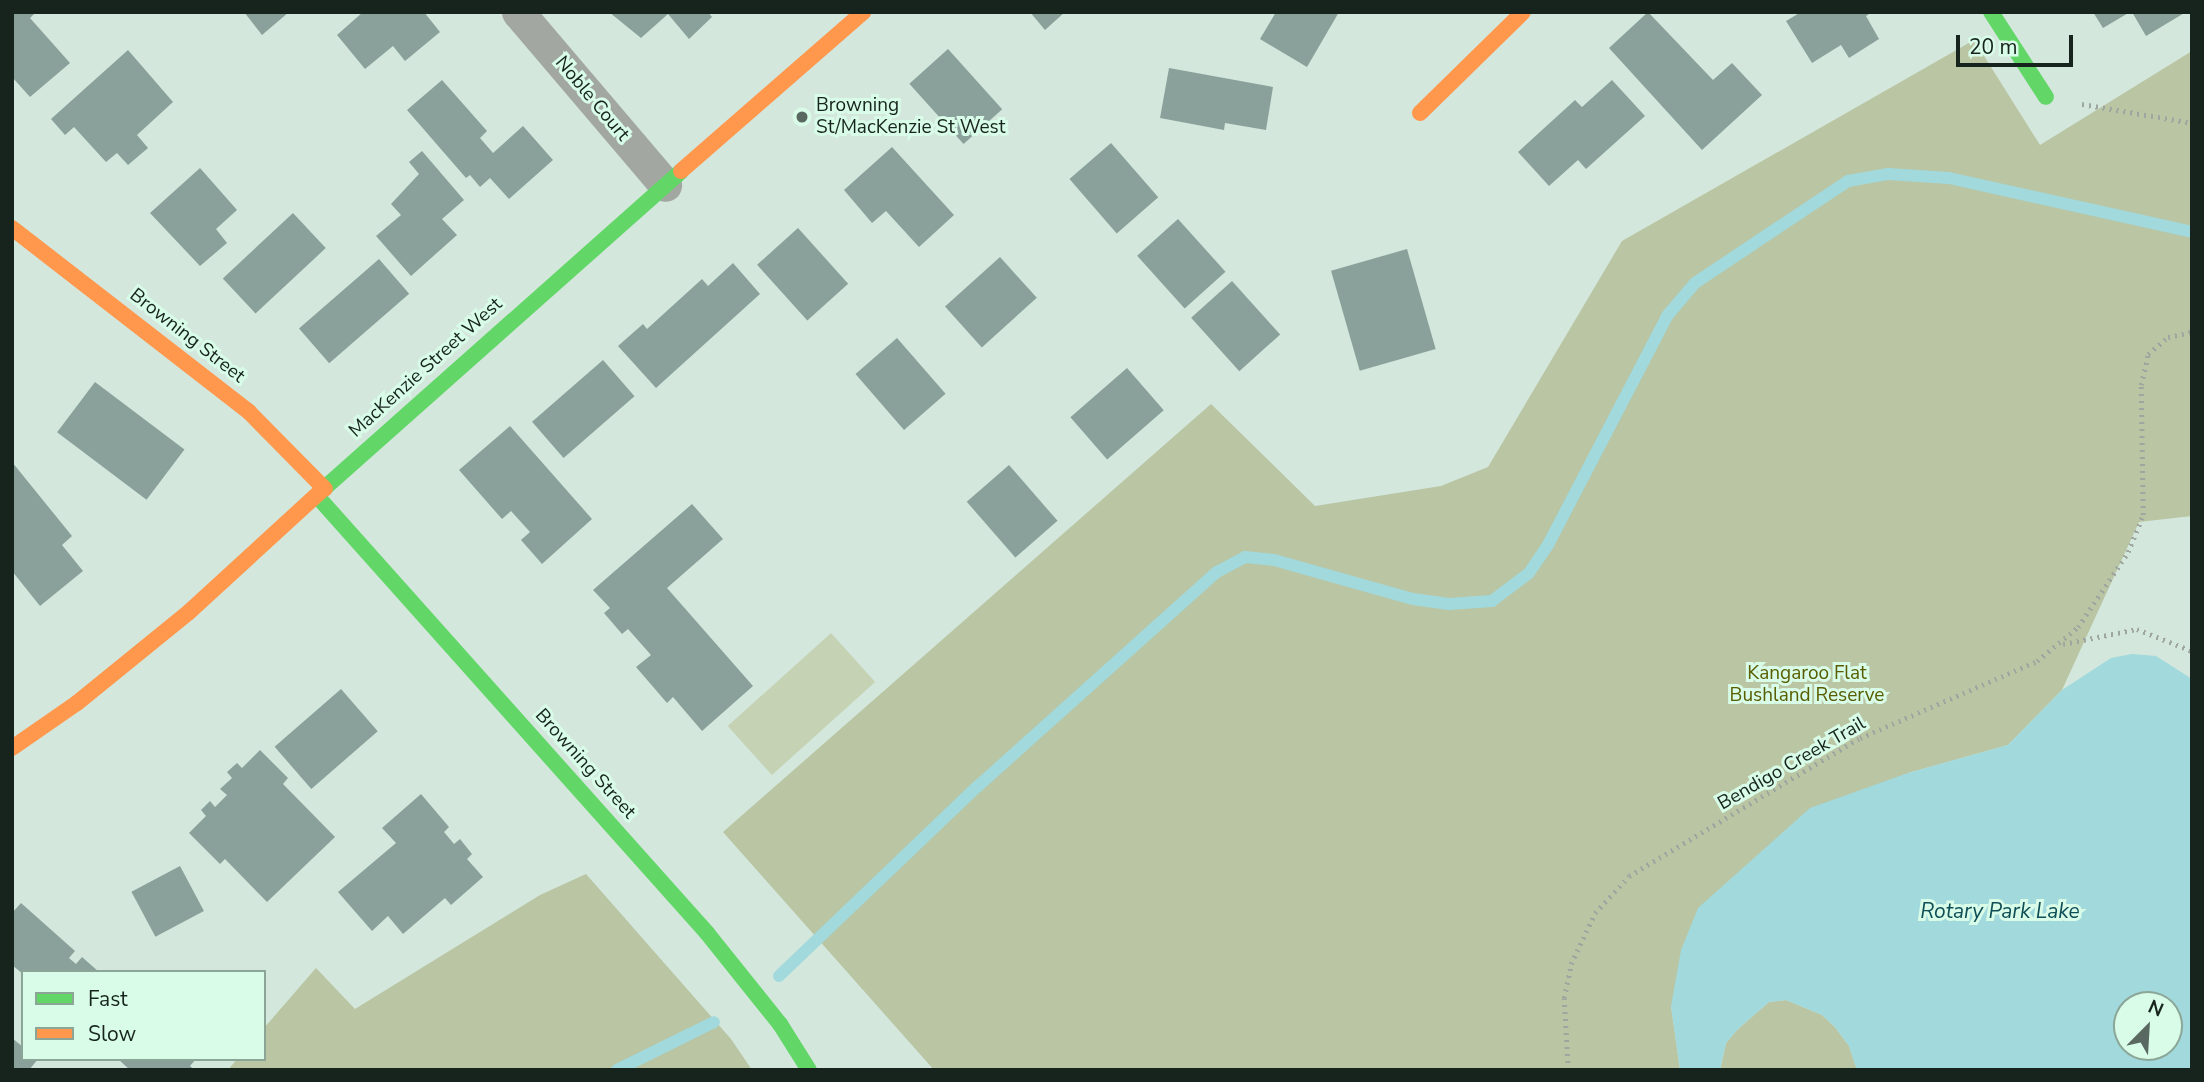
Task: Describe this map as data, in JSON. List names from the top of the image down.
{
  "streets": {
    "street": ["Noble Court", "Browning Street", "MacKenzie Street West"],
    "path": ["Bendigo Creek Trail"]
  },
  "crossings": [
    ["Noble Court", "MacKenzie Street West"],
    ["Browning Street", "MacKenzie Street West"]
  ],
  "water": ["Rotary Park Lake"],
  "parks": ["Kangaroo Flat Bushland Reserve"],
  "places": ["Browning St/MacKenzie St West"],
  "legend": ["Fast", "Slow"],
  "scale_bar": "20 m",
  "north": "top right"
}
